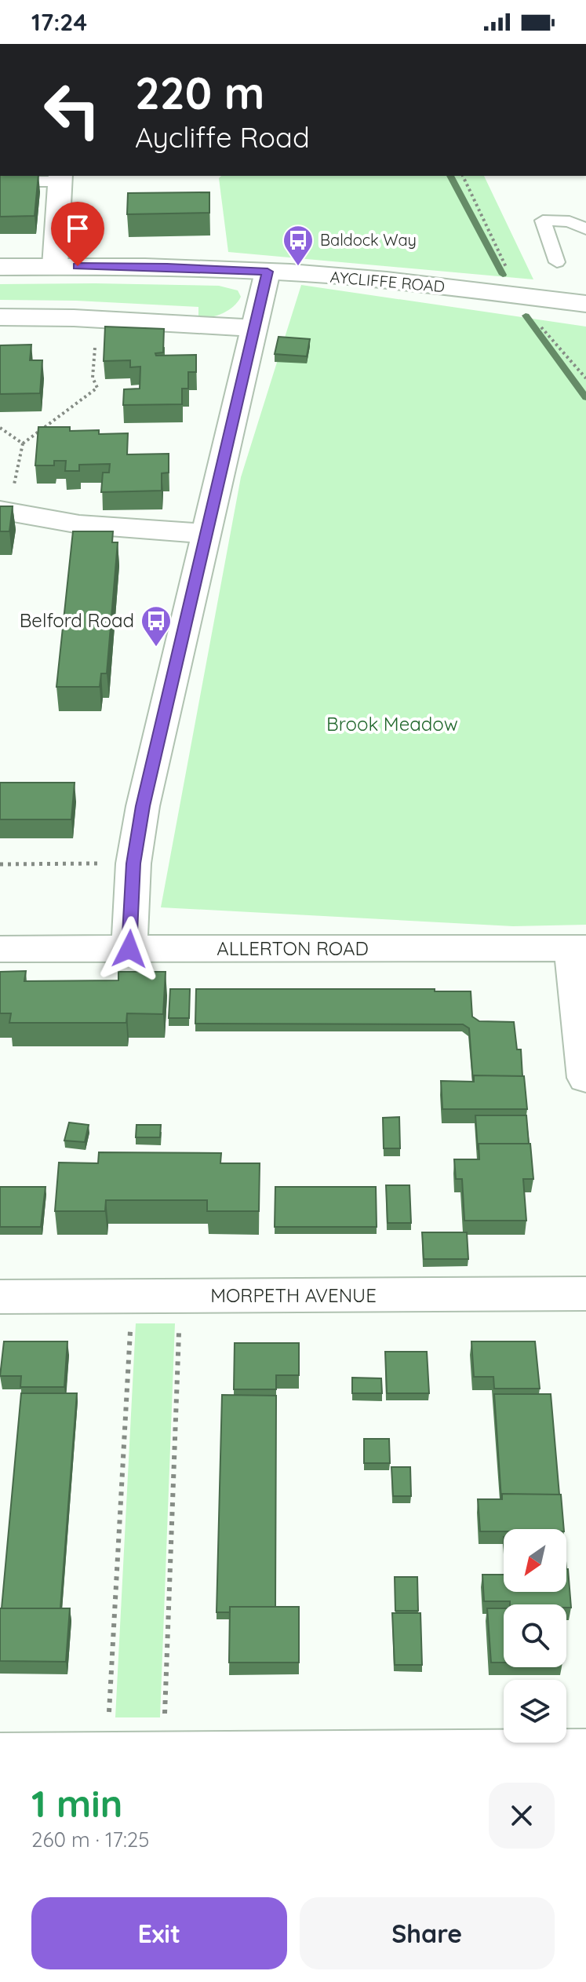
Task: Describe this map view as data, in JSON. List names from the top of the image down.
{
  "streets": {
    "street": ["AYCLIFFE ROAD", "ALLERTON ROAD", "MORPETH AVENUE"]
  },
  "parks": ["Brook Meadow"],
  "places": {
    "bus stop": ["Baldock Way", "Belford Road"]
  },
  "north": "bottom left",
  "page": {
    "status": "17:24",
    "turn": ["220 m", "Aycliffe Road"],
    "heading": ["1 min", "260 m · 17:25"],
    "buttons": ["Exit", "Share"]
  }
}
